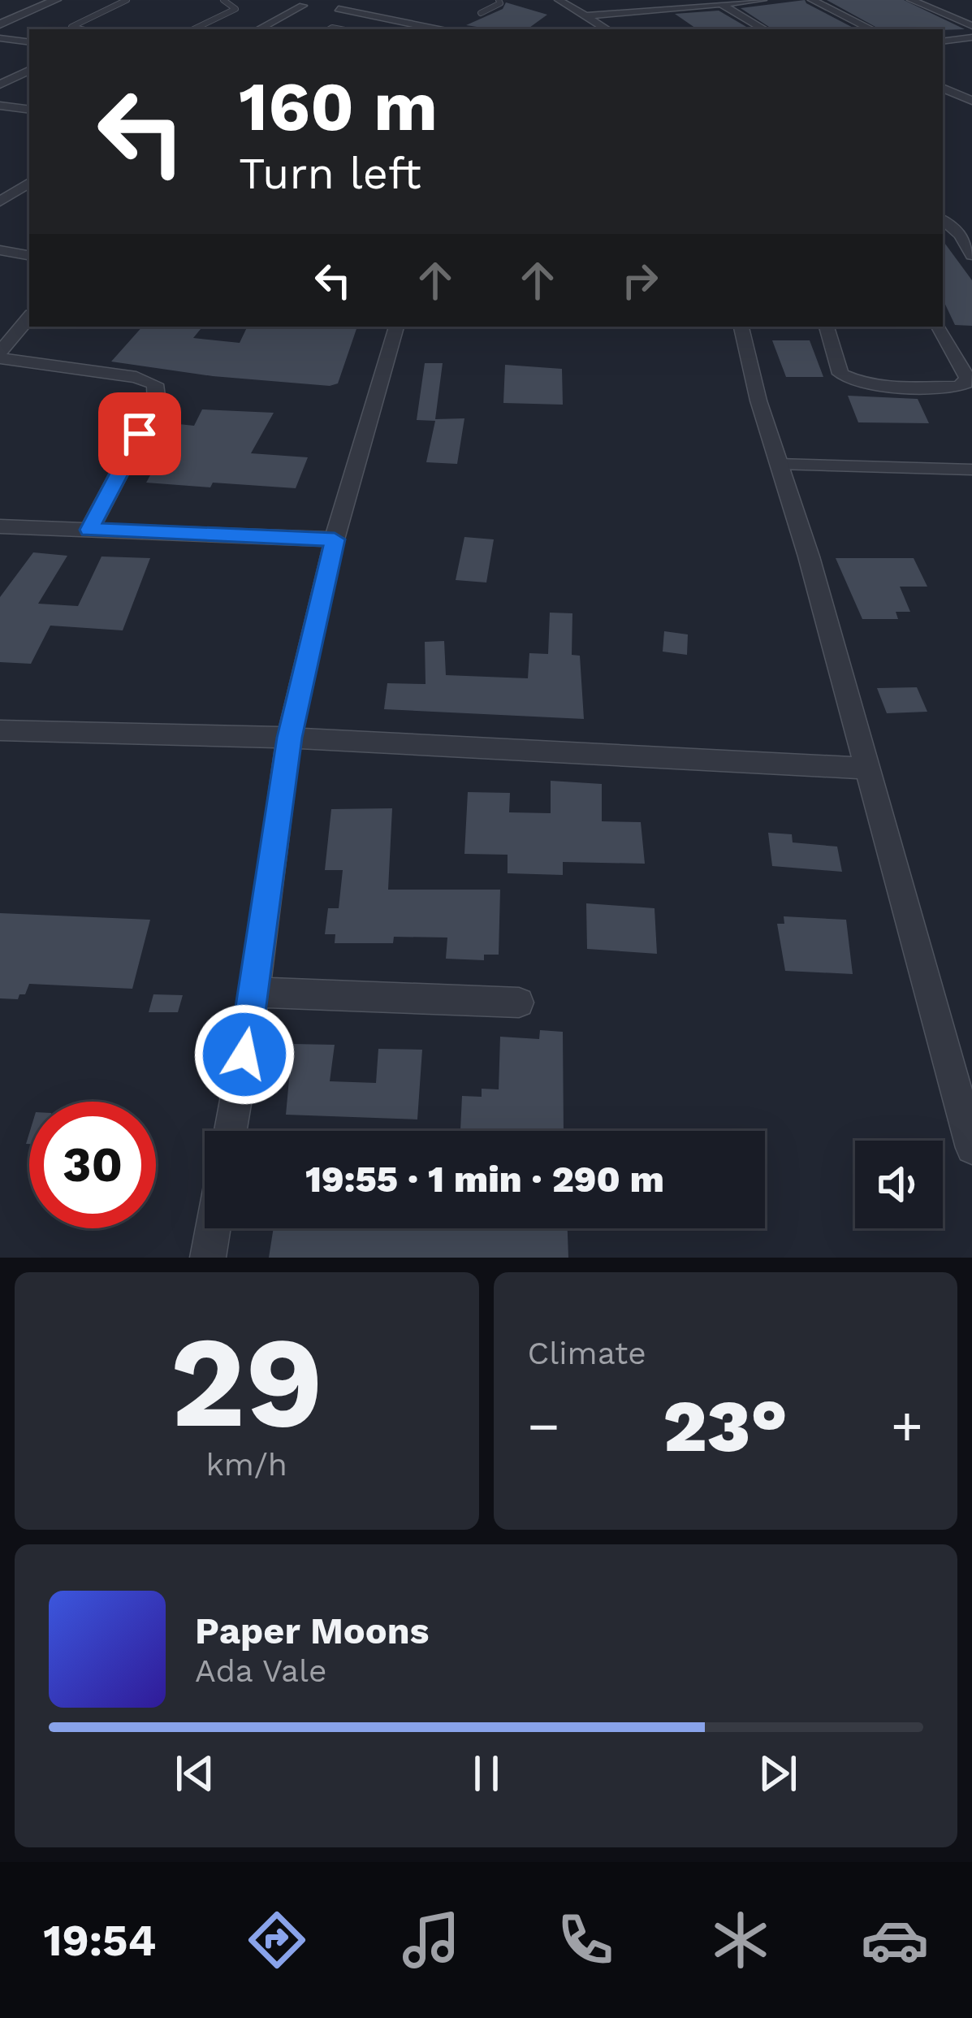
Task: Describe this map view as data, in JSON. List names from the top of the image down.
{
  "page": {
    "turn": ["160 m", "Turn left"],
    "limit": "30",
    "trip": "19:55 · 1 min · 290 m",
    "tile": [
      ["29", "km/h"],
      "Climate"
    ],
    "heat": ["−", "23°", "+"],
    "song": ["Paper Moons", "Ada Vale"],
    "tabs": "19:54"
  }
}
